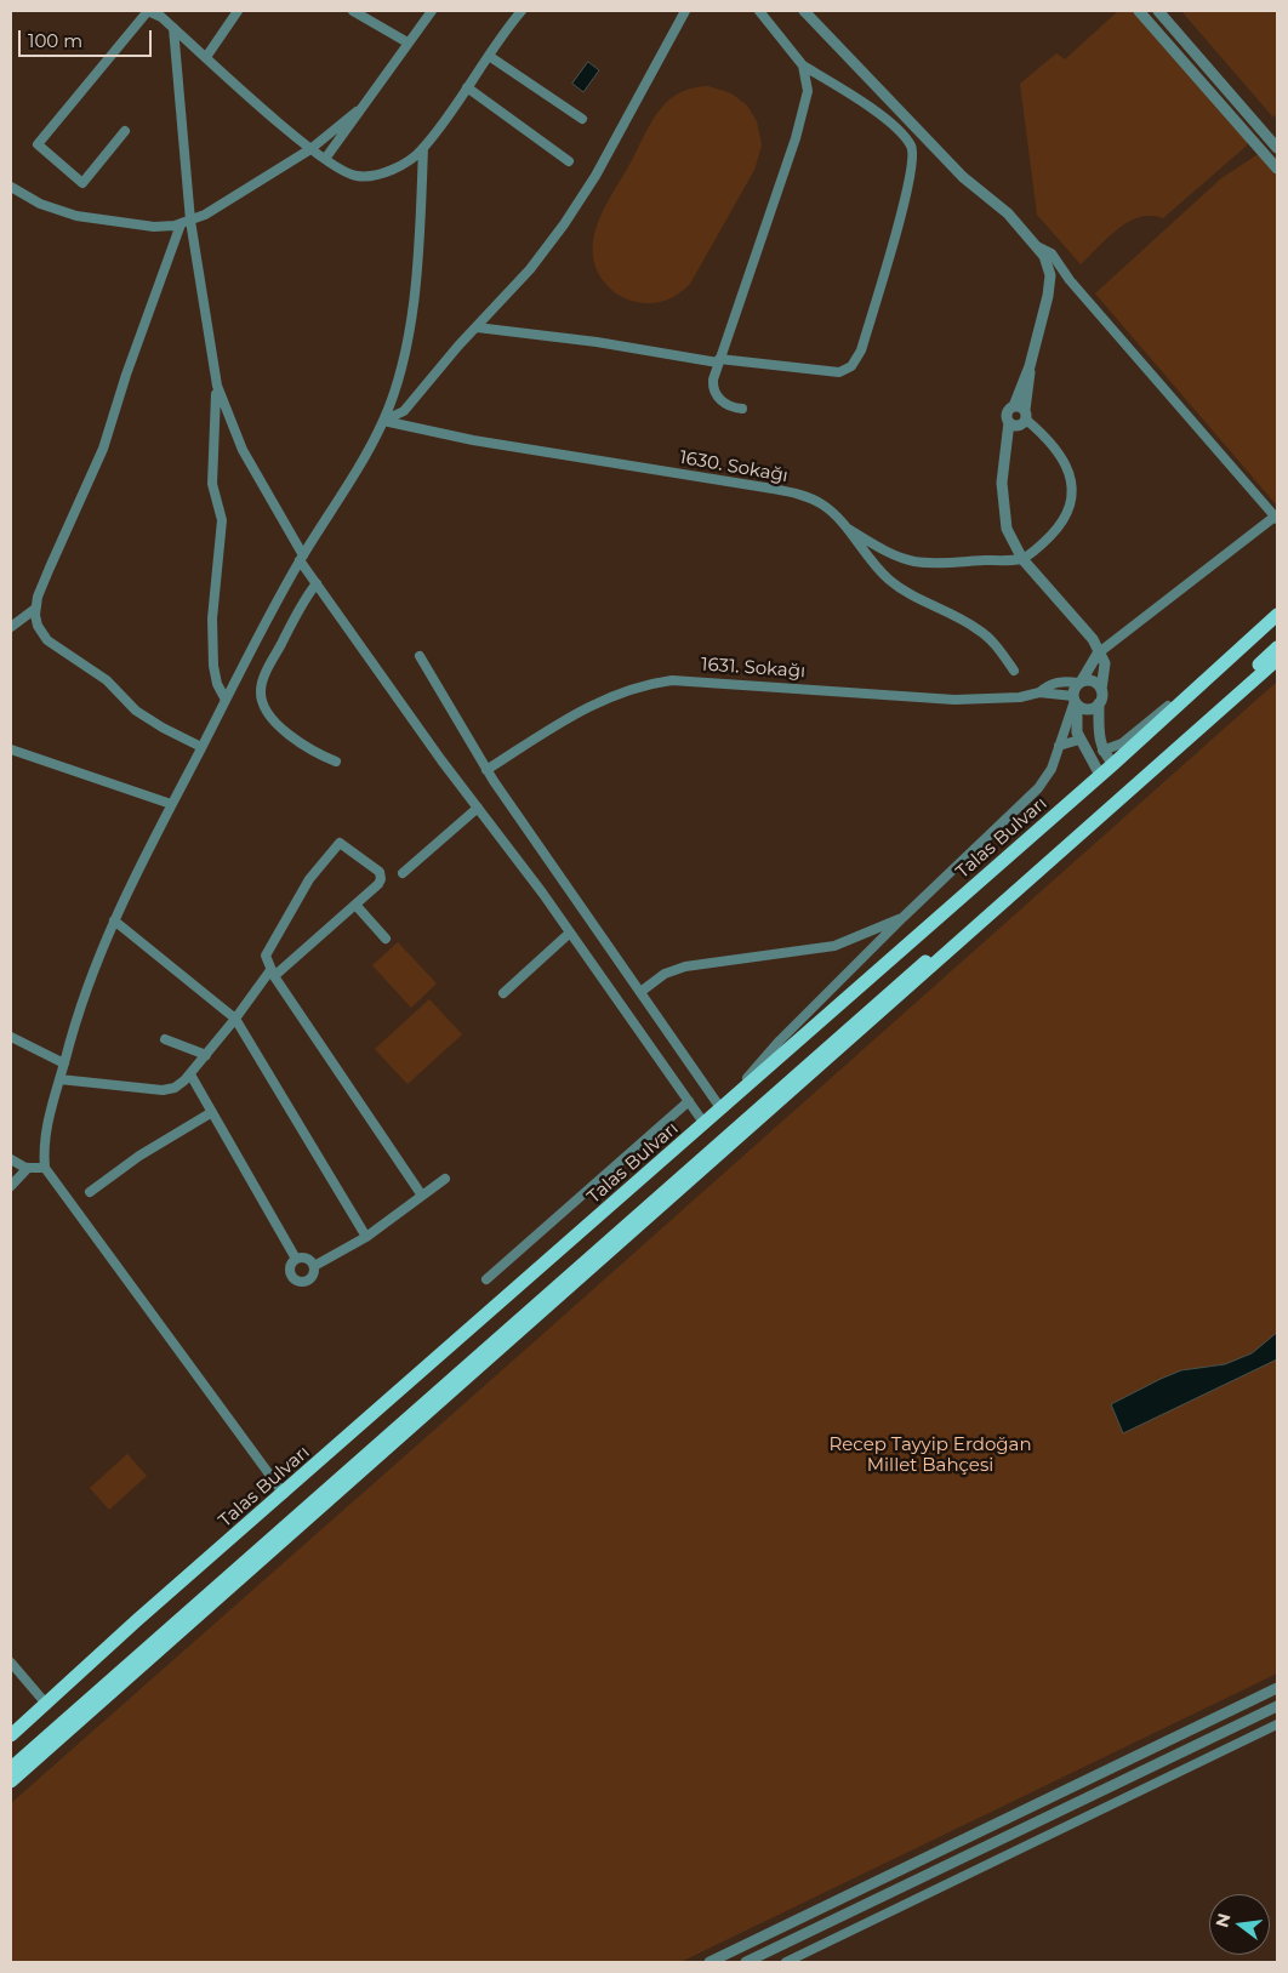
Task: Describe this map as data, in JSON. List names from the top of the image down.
{
  "streets": {
    "main road": ["Talas Bulvarı"],
    "street": ["1630. Sokağı", "1631. Sokağı"]
  },
  "parks": ["Recep Tayyip Erdoğan Millet Bahçesi"],
  "scale_bar": "100 m",
  "north": "left"
}
